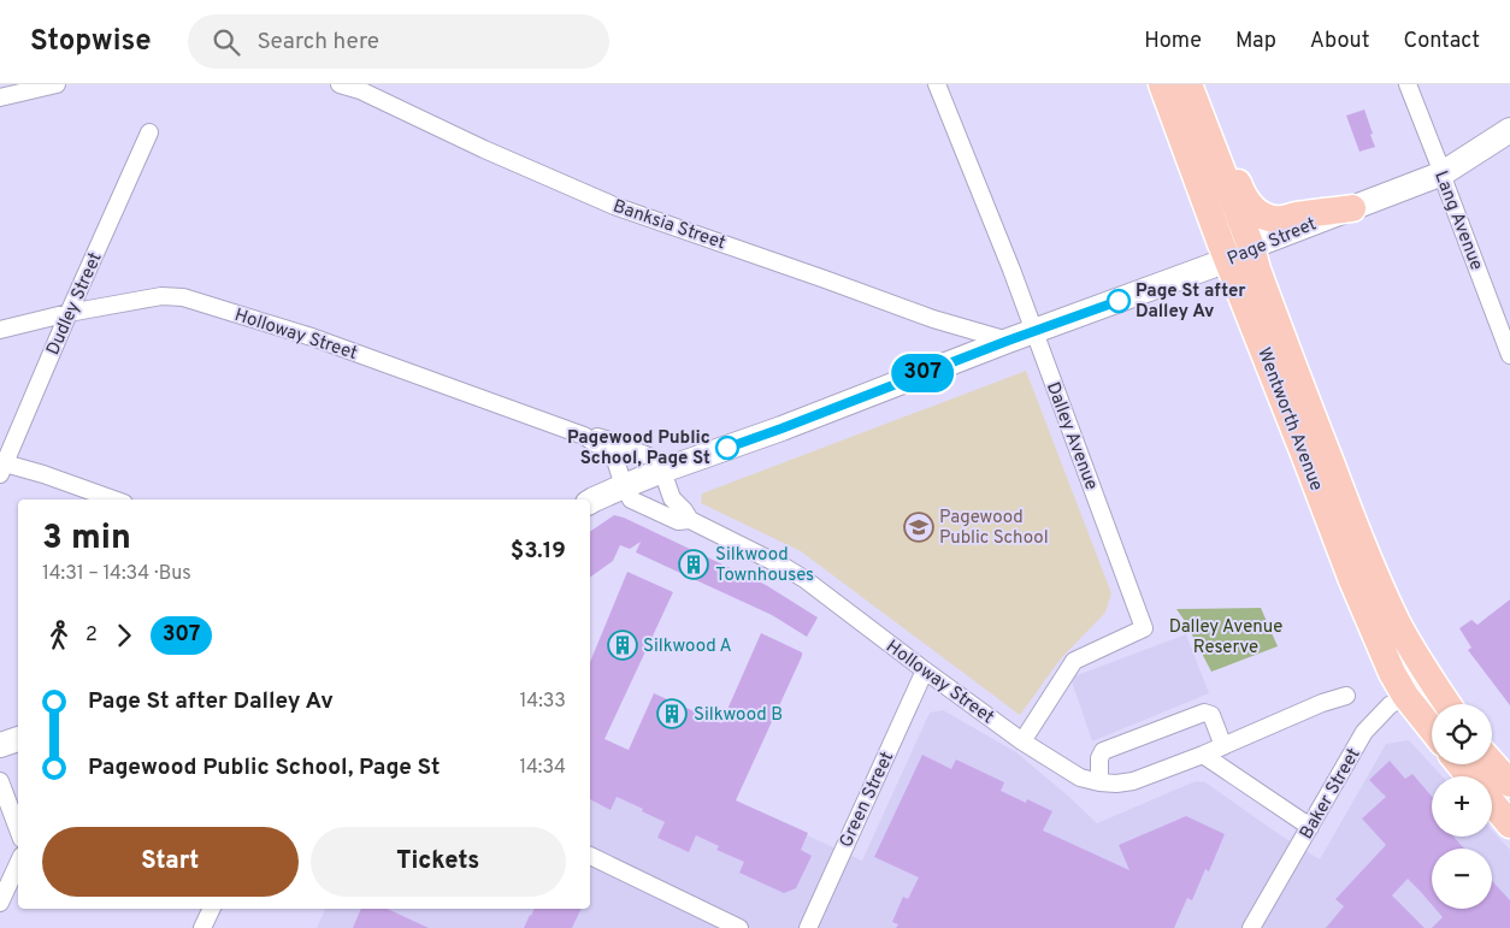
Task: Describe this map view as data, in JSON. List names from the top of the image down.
{
  "streets": {
    "main road": ["Page Street", "Wentworth Avenue", "Baker Street"],
    "street": [
      "Lang Avenue",
      "Banksia Street",
      "Dudley Street",
      "Holloway Street",
      "Dalley Avenue",
      "Green Street"
    ]
  },
  "crossings": [
    ["Lang Avenue", "Page Street"],
    ["Banksia Street", "Page Street"],
    ["Page Street", "Holloway Street"],
    ["Page Street", "Wentworth Avenue"],
    ["Page Street", "Dalley Avenue"],
    ["Dudley Street", "Holloway Street"],
    ["Holloway Street", "Dalley Avenue"],
    ["Holloway Street", "Green Street"],
    ["Wentworth Avenue", "Baker Street"]
  ],
  "parks": ["Dalley Avenue Reserve"],
  "places": {
    "other": ["Page St after Dalley Av", "Pagewood Public School, Page St"],
    "school or university": ["Pagewood Public School"],
    "building": ["Silkwood Townhouses", "Silkwood A", "Silkwood B"]
  },
  "lines": ["bus line 307"],
  "page": {
    "header": "Stopwise",
    "search": "Search here",
    "nav": [
      "Home",
      "Map",
      "About",
      "Contact"
    ],
    "on_map": "307",
    "heading": ["3 min", "14:31 – 14:34 · Bus", "$3.19"],
    "legs": ["2", "307"],
    "list": [
      {
        "name": "Page St after Dalley Av",
        "value": "14:33"
      },
      {
        "name": "Pagewood Public School, Page St",
        "value": "14:34"
      }
    ],
    "map_buttons": ["+", "−"],
    "buttons": ["Start", "Tickets"]
  }
}
